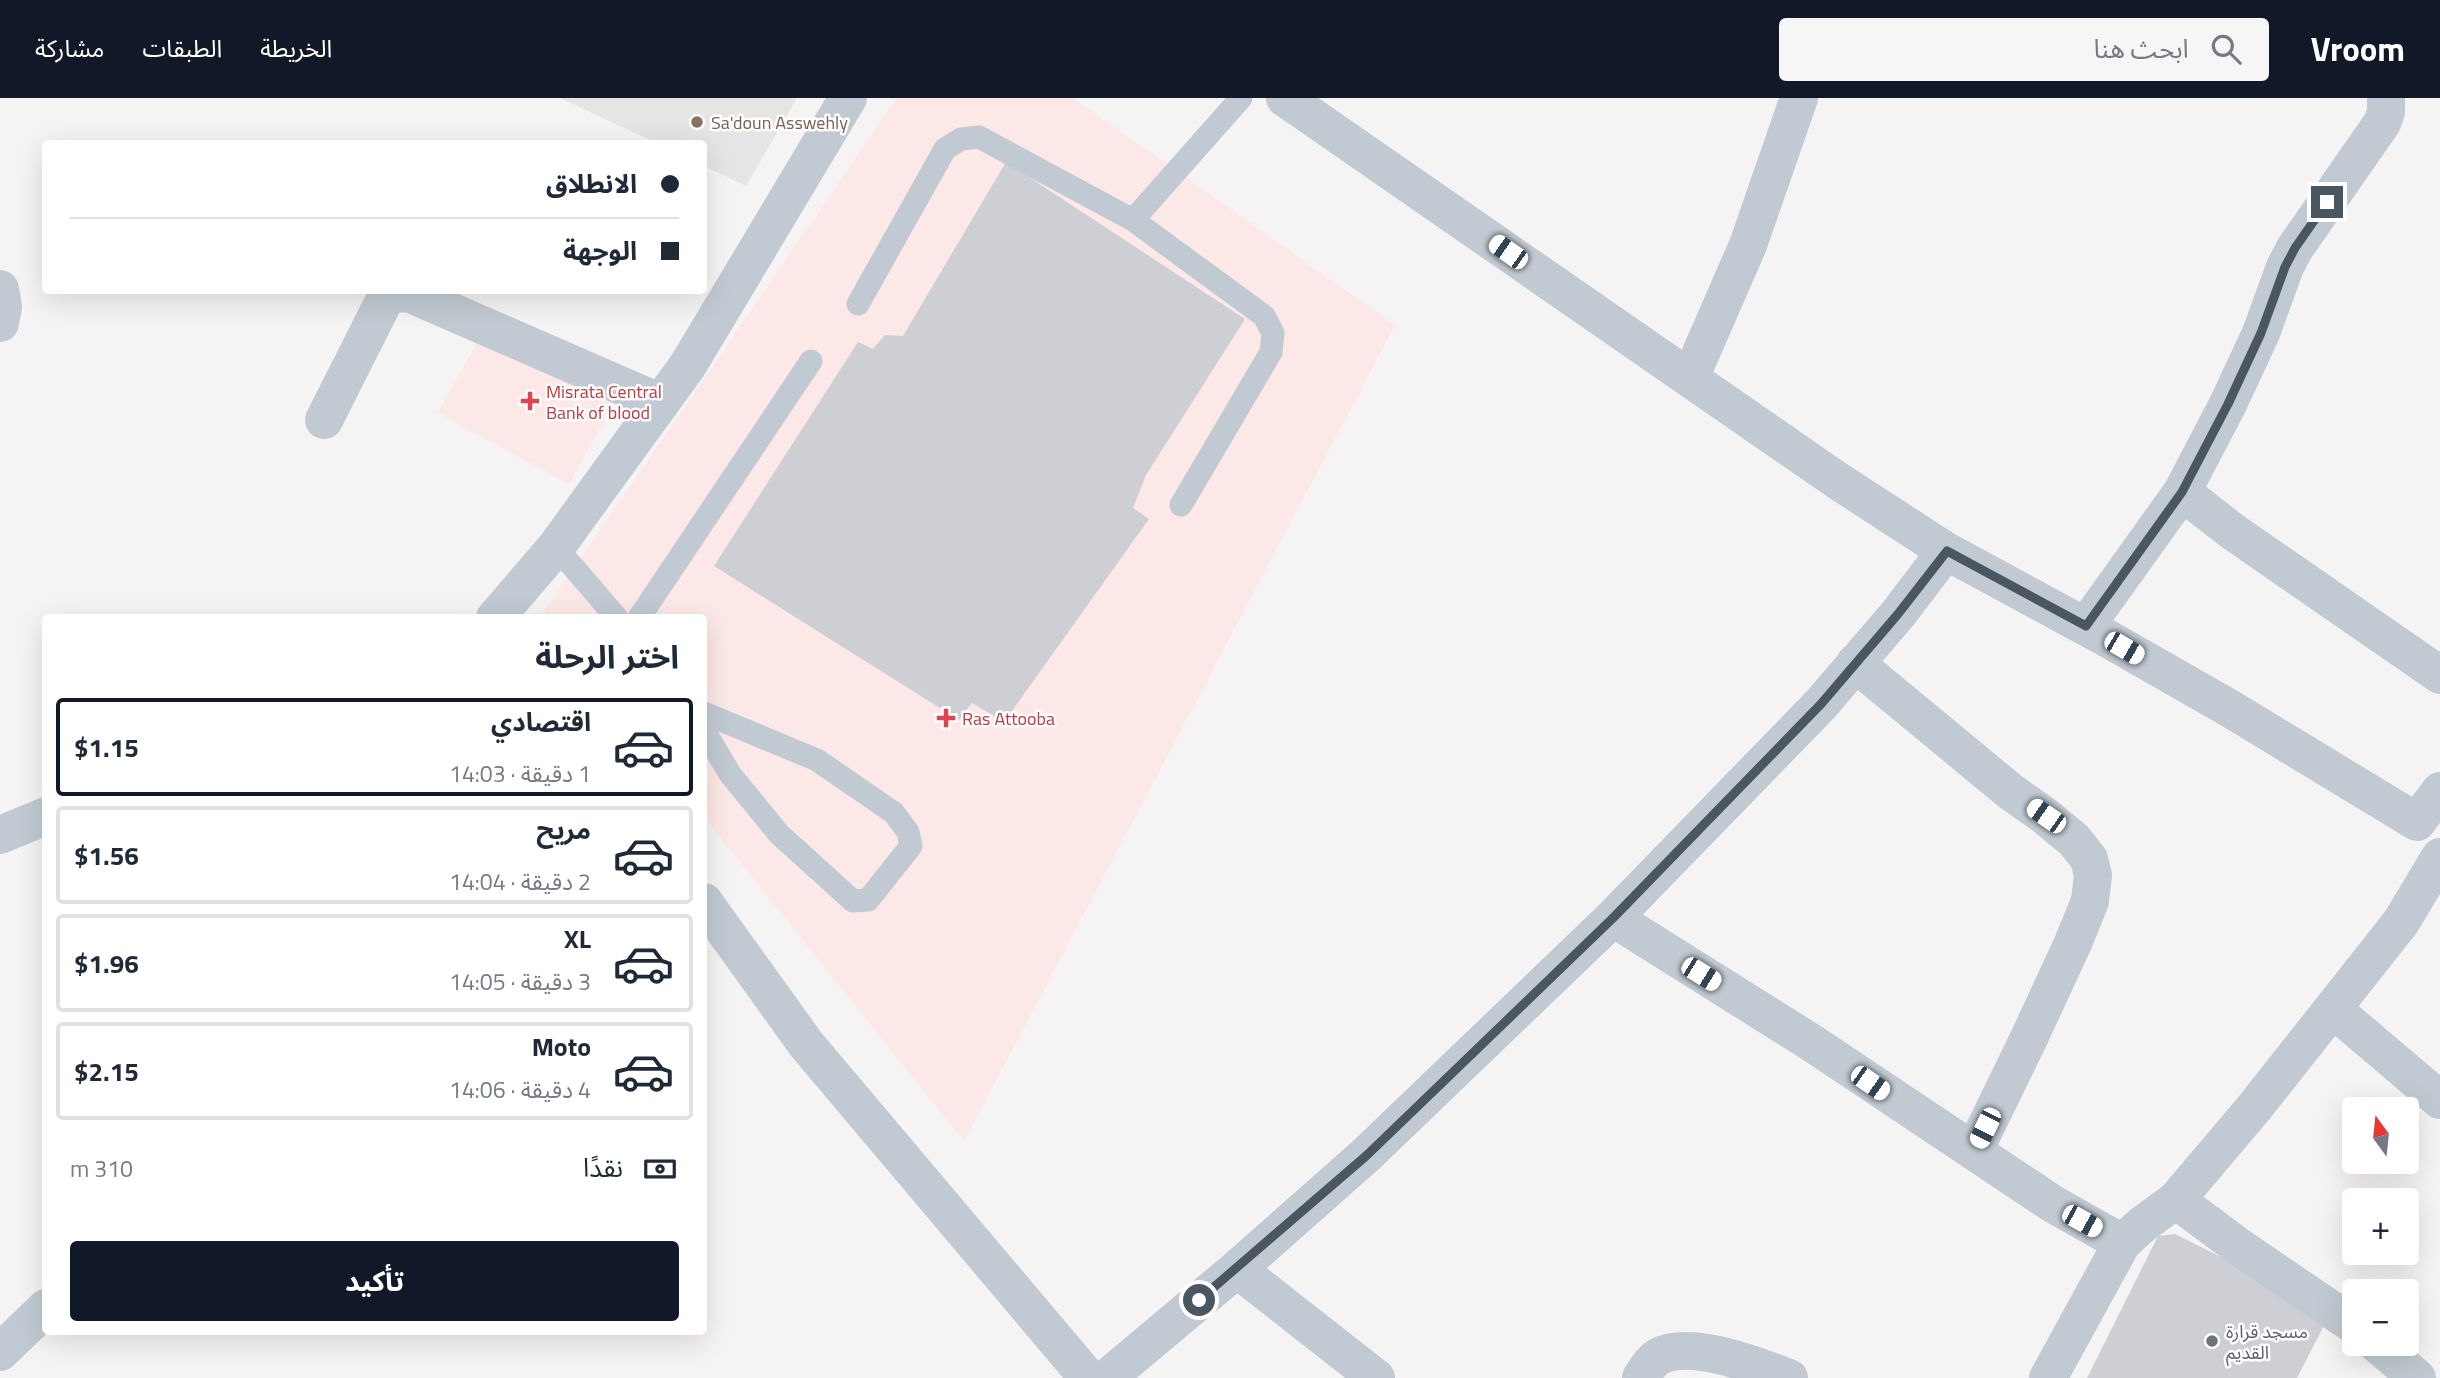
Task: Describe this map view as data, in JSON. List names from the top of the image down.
{
  "places": {
    "other": ["Sa'doun Asswehly", "مسجد قرارة القديم"],
    "health": ["Misrata Central Bank of blood", "Ras Attooba"]
  },
  "north": "top",
  "page": {
    "header": "Vroom",
    "search": "ابحث هنا",
    "nav": ["الخريطة", "الطبقات", "مشاركة"],
    "banner": ["الانطلاق", "الوجهة"],
    "heading": "اختر الرحلة",
    "list": [
      {
        "name": "اقتصادي",
        "note": "1 دقيقة · 14:03",
        "value": "$1.15"
      },
      {
        "name": "مريح",
        "note": "2 دقيقة · 14:04",
        "value": "$1.56"
      },
      {
        "name": "XL",
        "note": "3 دقيقة · 14:05",
        "value": "$1.96"
      },
      {
        "name": "Moto",
        "note": "4 دقيقة · 14:06",
        "value": "$2.15"
      }
    ],
    "map_buttons": ["+", "−"],
    "pay": ["نقدًا", "310 m"],
    "buttons": "تأكيد"
  }
}
